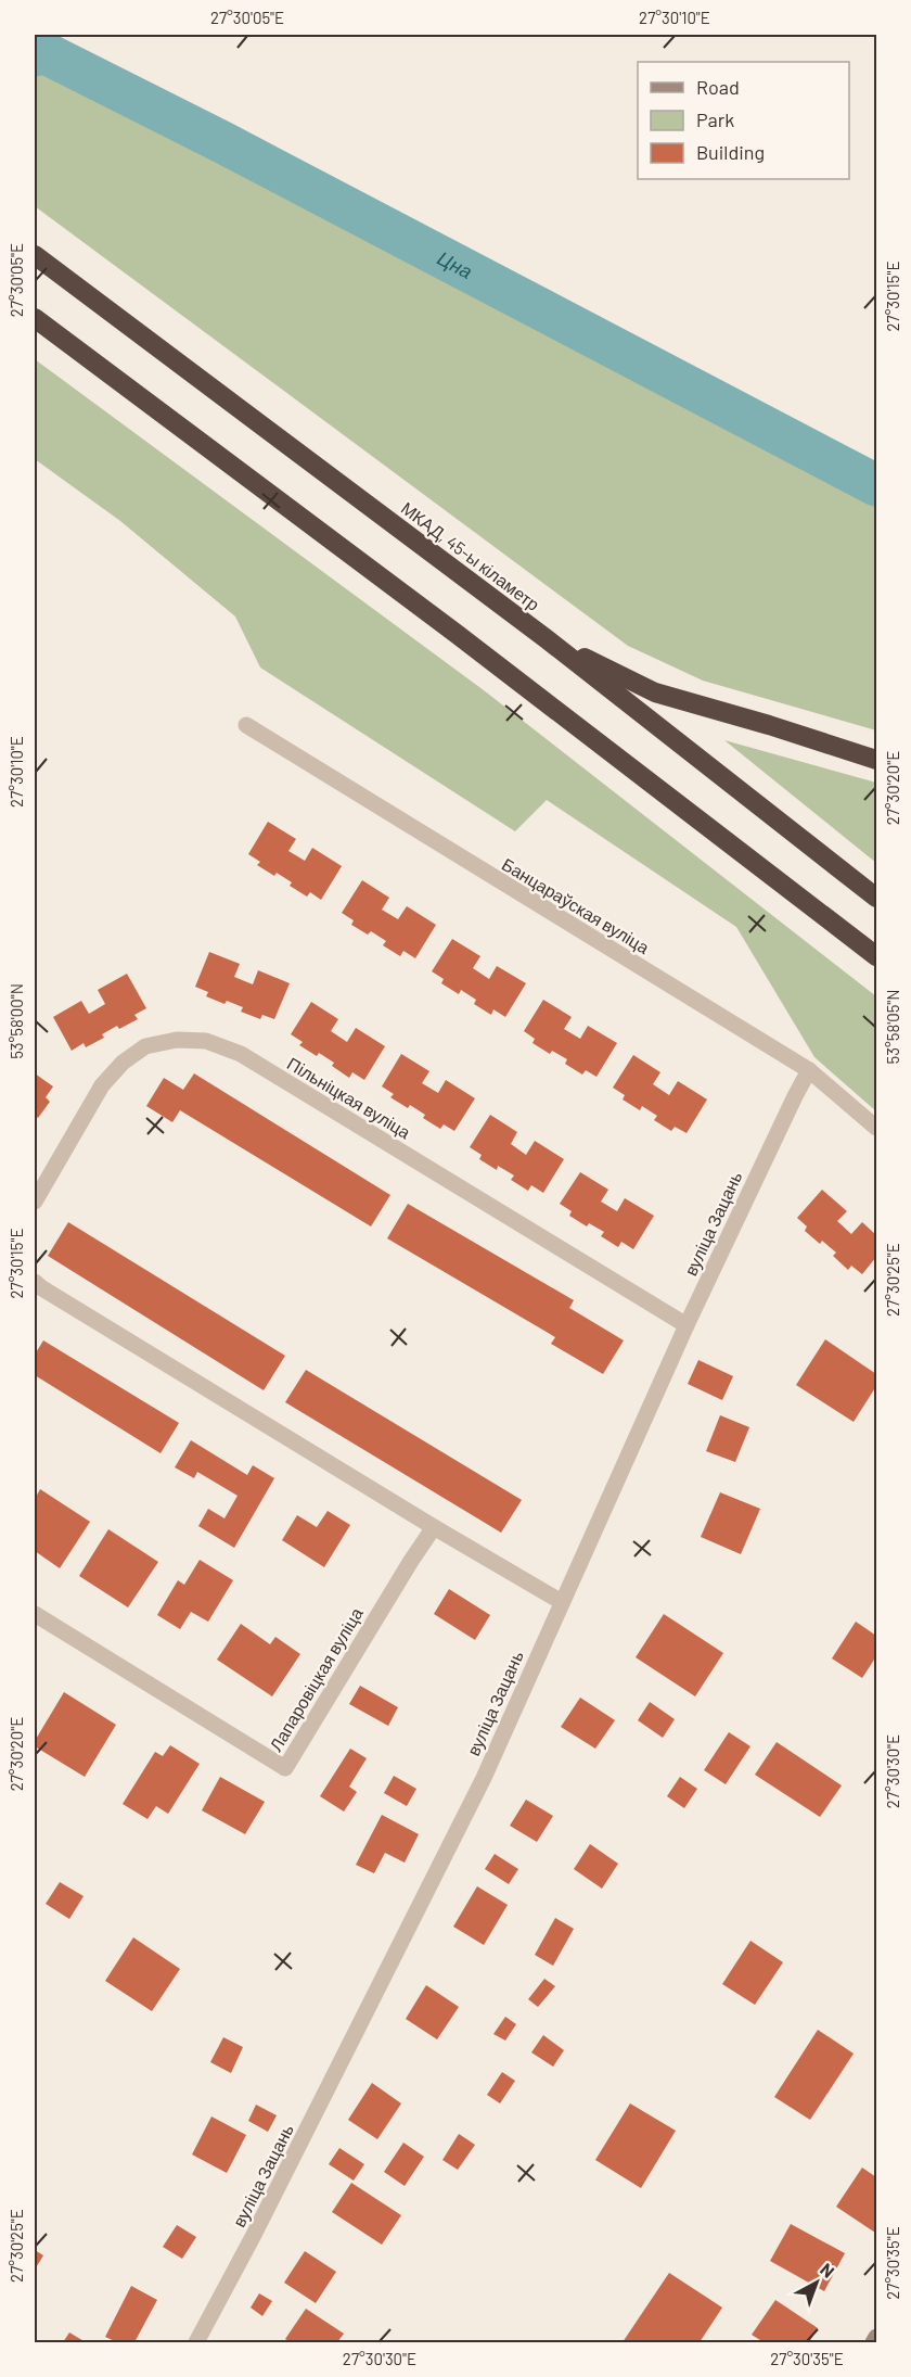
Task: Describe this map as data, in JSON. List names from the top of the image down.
{
  "streets": {
    "highway": ["МКАД, 45-ы кіламетр"],
    "street": [
      "Банцараўская вуліца",
      "Пільніцкая вуліца",
      "вуліца Зацань",
      "Лапаровіцкая вуліца"
    ]
  },
  "crossings": [
    ["Банцараўская вуліца", "вуліца Зацань"],
    ["Пільніцкая вуліца", "вуліца Зацань"]
  ],
  "water": ["Цна"],
  "legend": ["Road", "Park", "Building"],
  "north": "top right",
  "coordinates": [
    "27°30'05\"E",
    "27°30'10\"E",
    "27°30'15\"E",
    "27°30'20\"E",
    "53°58'00\"N",
    "53°58'05\"N",
    "27°30'25\"E",
    "27°30'30\"E",
    "27°30'35\"E"
  ]
}
